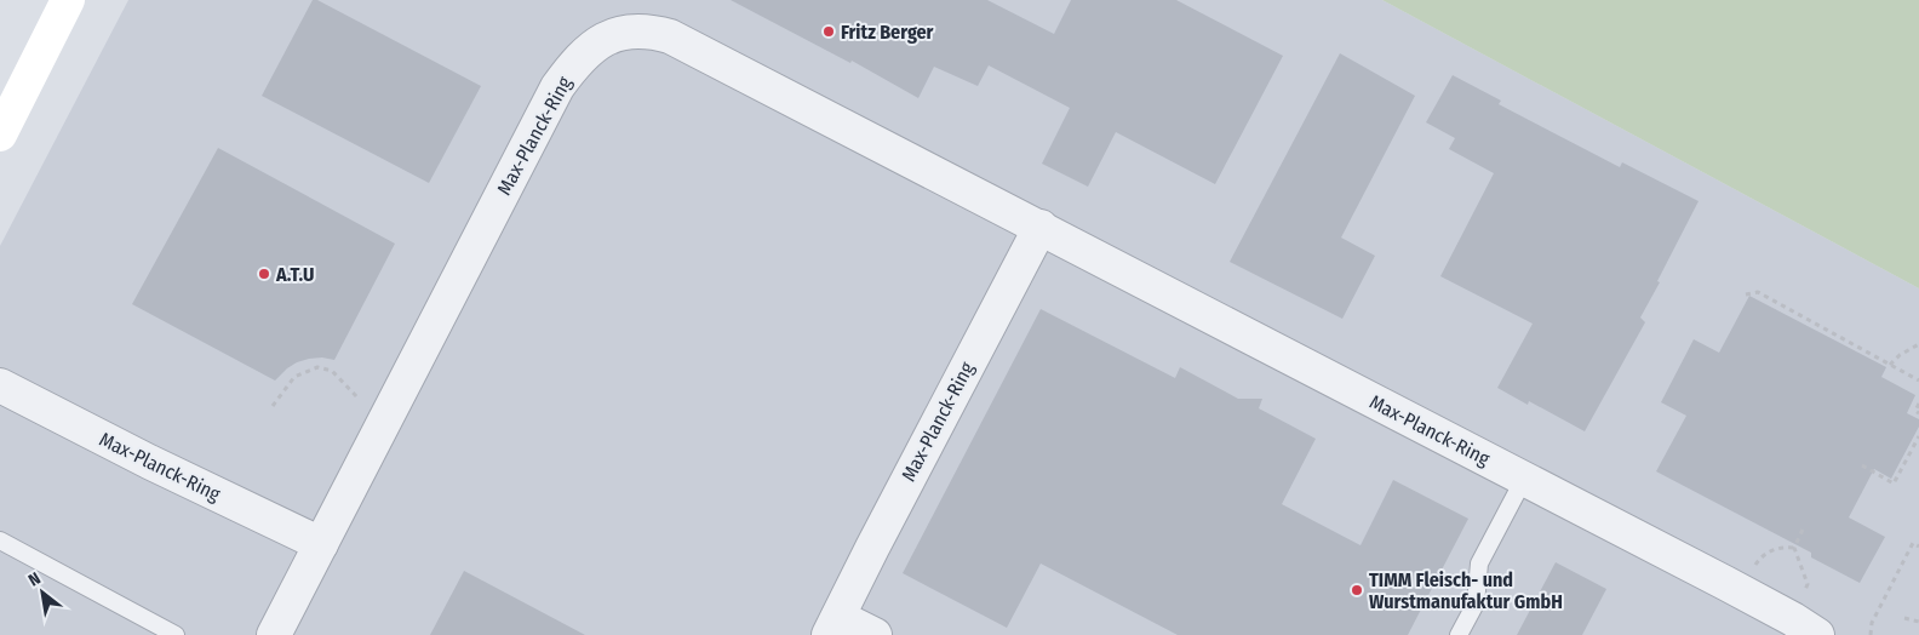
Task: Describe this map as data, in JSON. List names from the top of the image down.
{
  "streets": {
    "street": ["Max-Planck-Ring"]
  },
  "places": ["Fritz Berger", "A.T.U", "TIMM Fleisch- und Wurstmanufaktur GmbH"],
  "north": "top left"
}
